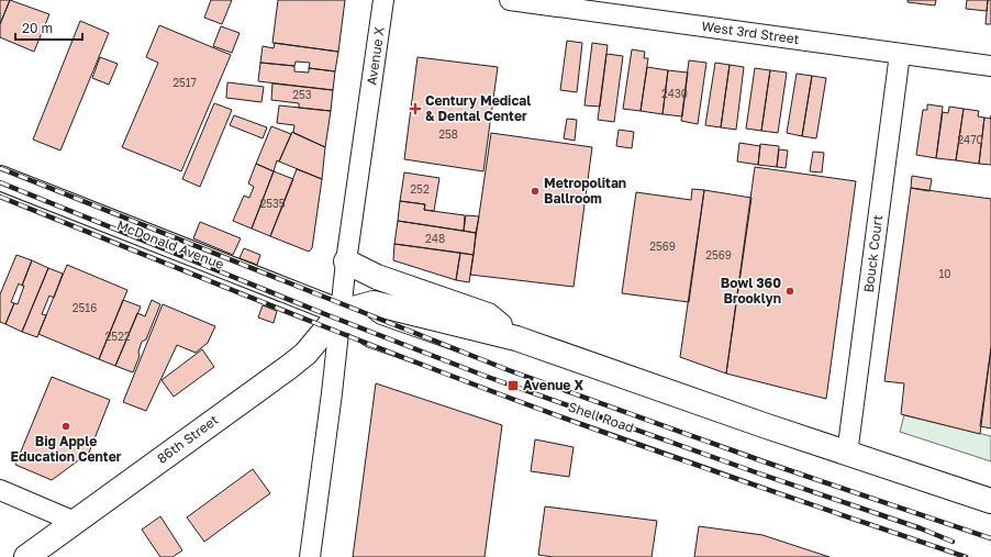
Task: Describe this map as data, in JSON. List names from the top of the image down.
{
  "streets": {
    "main road": ["McDonald Avenue", "Shell Road", "86th Street"],
    "street": ["West 3rd Street", "Avenue X", "Bouck Court"]
  },
  "crossings": [
    ["West 3rd Street", "Bouck Court"],
    ["Avenue X", "McDonald Avenue"],
    ["Avenue X", "Shell Road"],
    ["Avenue X", "86th Street"],
    ["McDonald Avenue", "Shell Road"],
    ["McDonald Avenue", "86th Street"],
    ["Shell Road", "86th Street"]
  ],
  "places": {
    "health": ["Century Medical & Dental Center"],
    "other": ["Metropolitan Ballroom", "Bowl 360 Brooklyn", "Big Apple Education Center"],
    "transit": ["Avenue X"]
  },
  "house_numbers": [
    "2517",
    "2430",
    "253",
    "258",
    "2470",
    "252",
    "2535",
    "248",
    "2569",
    "2569",
    "10",
    "2516",
    "2522"
  ],
  "scale_bar": "20 m"
}
